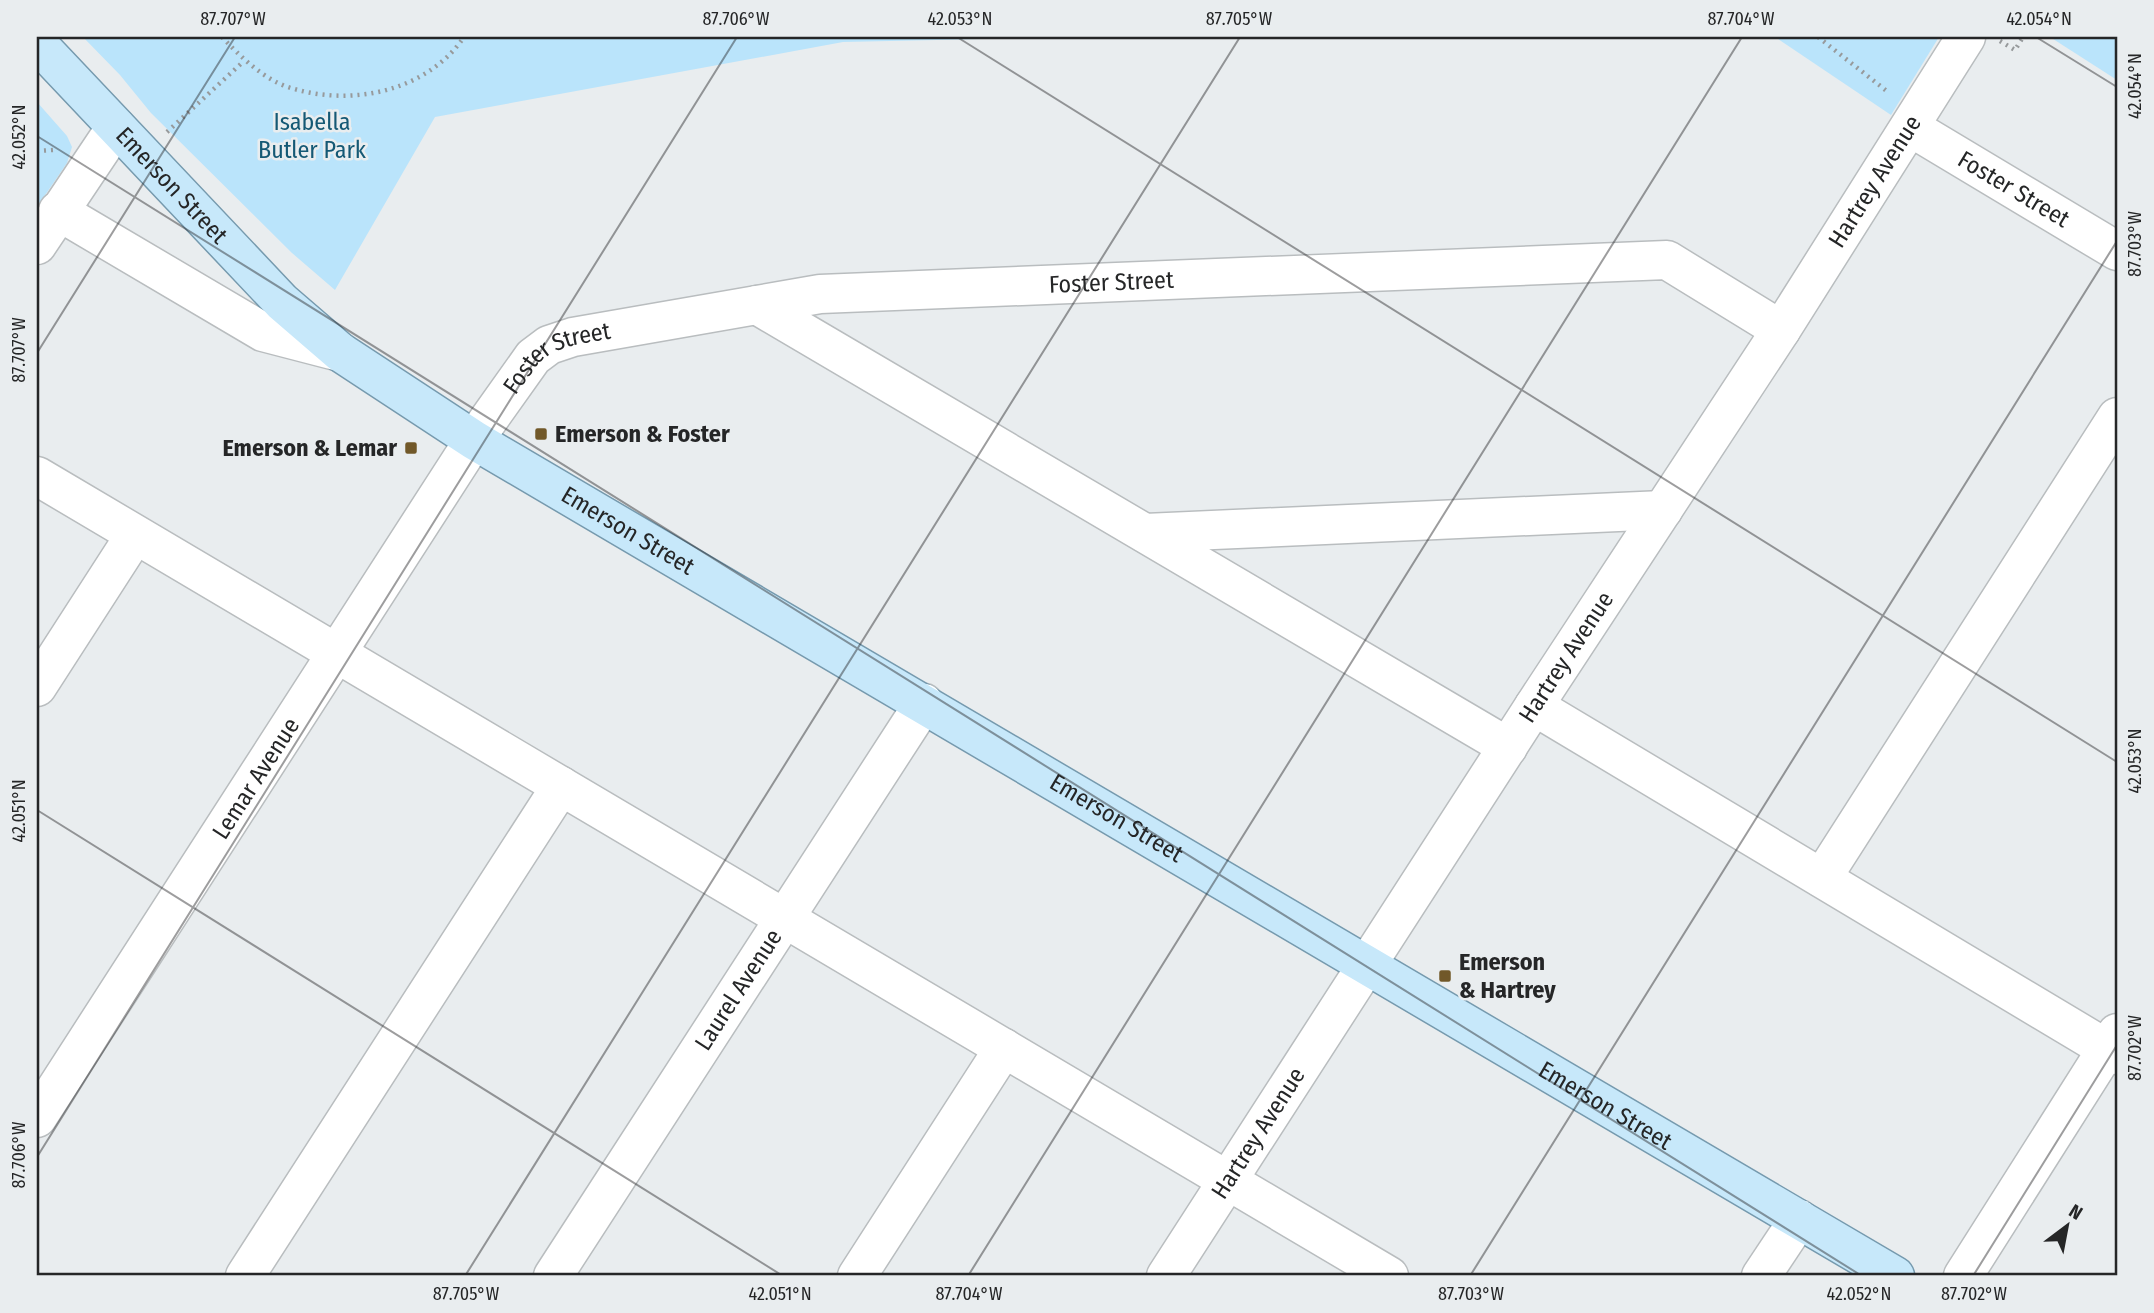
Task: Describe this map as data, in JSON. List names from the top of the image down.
{
  "streets": {
    "main road": ["Emerson Street"],
    "street": [
      "Hartrey Avenue",
      "Foster Street",
      "Lemar Avenue",
      "Laurel Avenue"
    ]
  },
  "crossings": [
    ["Hartrey Avenue", "Emerson Street"],
    ["Hartrey Avenue", "Foster Street"],
    ["Emerson Street", "Foster Street"],
    ["Emerson Street", "Lemar Avenue"],
    ["Emerson Street", "Laurel Avenue"],
    ["Foster Street", "Lemar Avenue"]
  ],
  "parks": ["Isabella Butler Park"],
  "places": {
    "transit": ["Emerson & Foster", "Emerson & Lemar", "Emerson & Hartrey"]
  },
  "north": "top right",
  "coordinates": [
    "87.707°W",
    "87.706°W",
    "42.053°N",
    "87.705°W",
    "87.704°W",
    "42.054°N",
    "42.052°N",
    "87.703°W",
    "42.051°N",
    "87.702°W"
  ]
}
